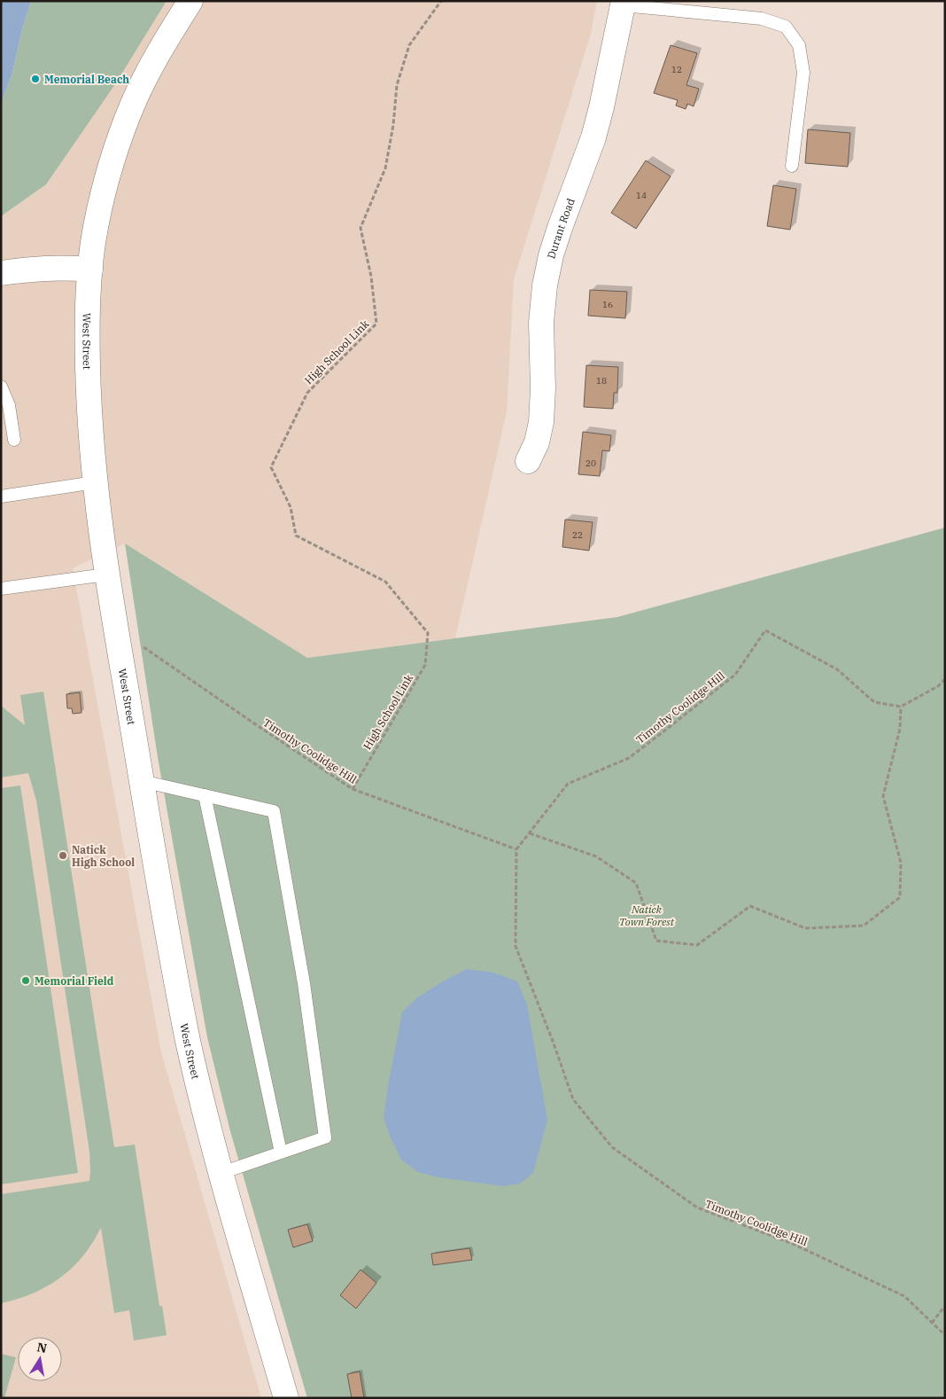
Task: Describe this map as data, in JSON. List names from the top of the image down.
{
  "streets": {
    "street": ["Durant Road", "West Street"],
    "path": ["High School Link", "Timothy Coolidge Hill"]
  },
  "crossings": [
    ["West Street", "Timothy Coolidge Hill"],
    ["High School Link", "Timothy Coolidge Hill"]
  ],
  "parks": ["Natick Town Forest"],
  "places": ["Memorial Beach", "Natick High School", "Memorial Field"],
  "house_numbers": [
    "12",
    "14",
    "16",
    "18",
    "20",
    "22"
  ],
  "north": "top"
}
